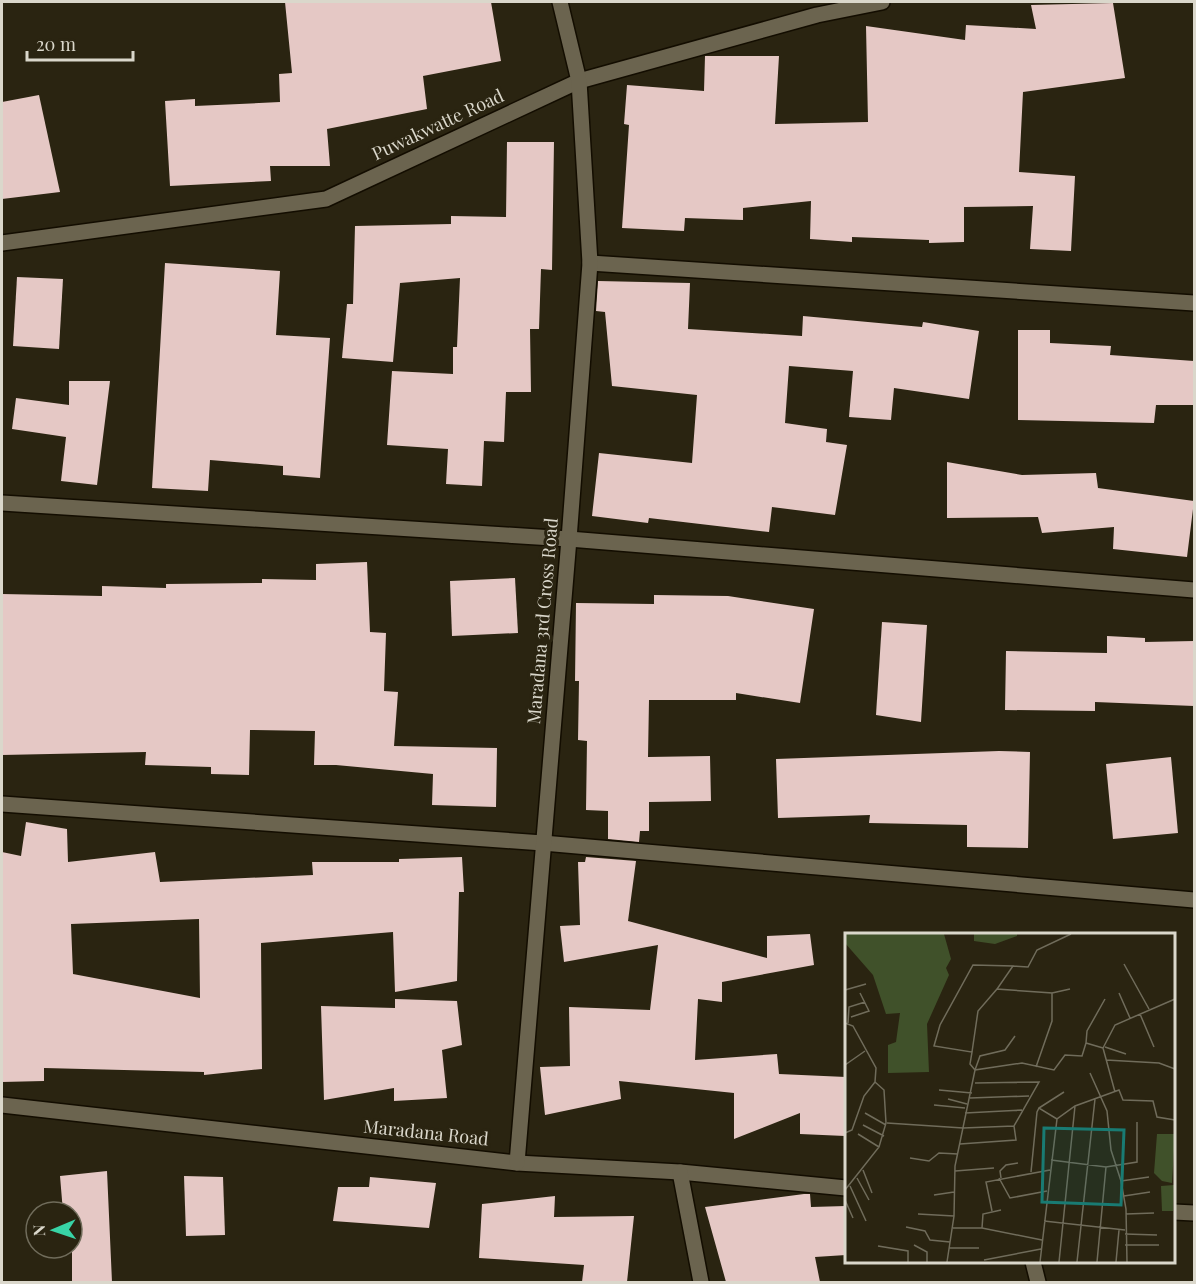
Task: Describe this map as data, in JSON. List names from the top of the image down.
{
  "streets": {
    "street": ["Puwakwatte Road", "Maradana 3rd Cross Road", "Maradana Road"]
  },
  "crossings": [
    ["Puwakwatte Road", "Maradana 3rd Cross Road"],
    ["Maradana 3rd Cross Road", "Maradana Road"]
  ],
  "scale_bar": "20 m",
  "north": "left"
}
